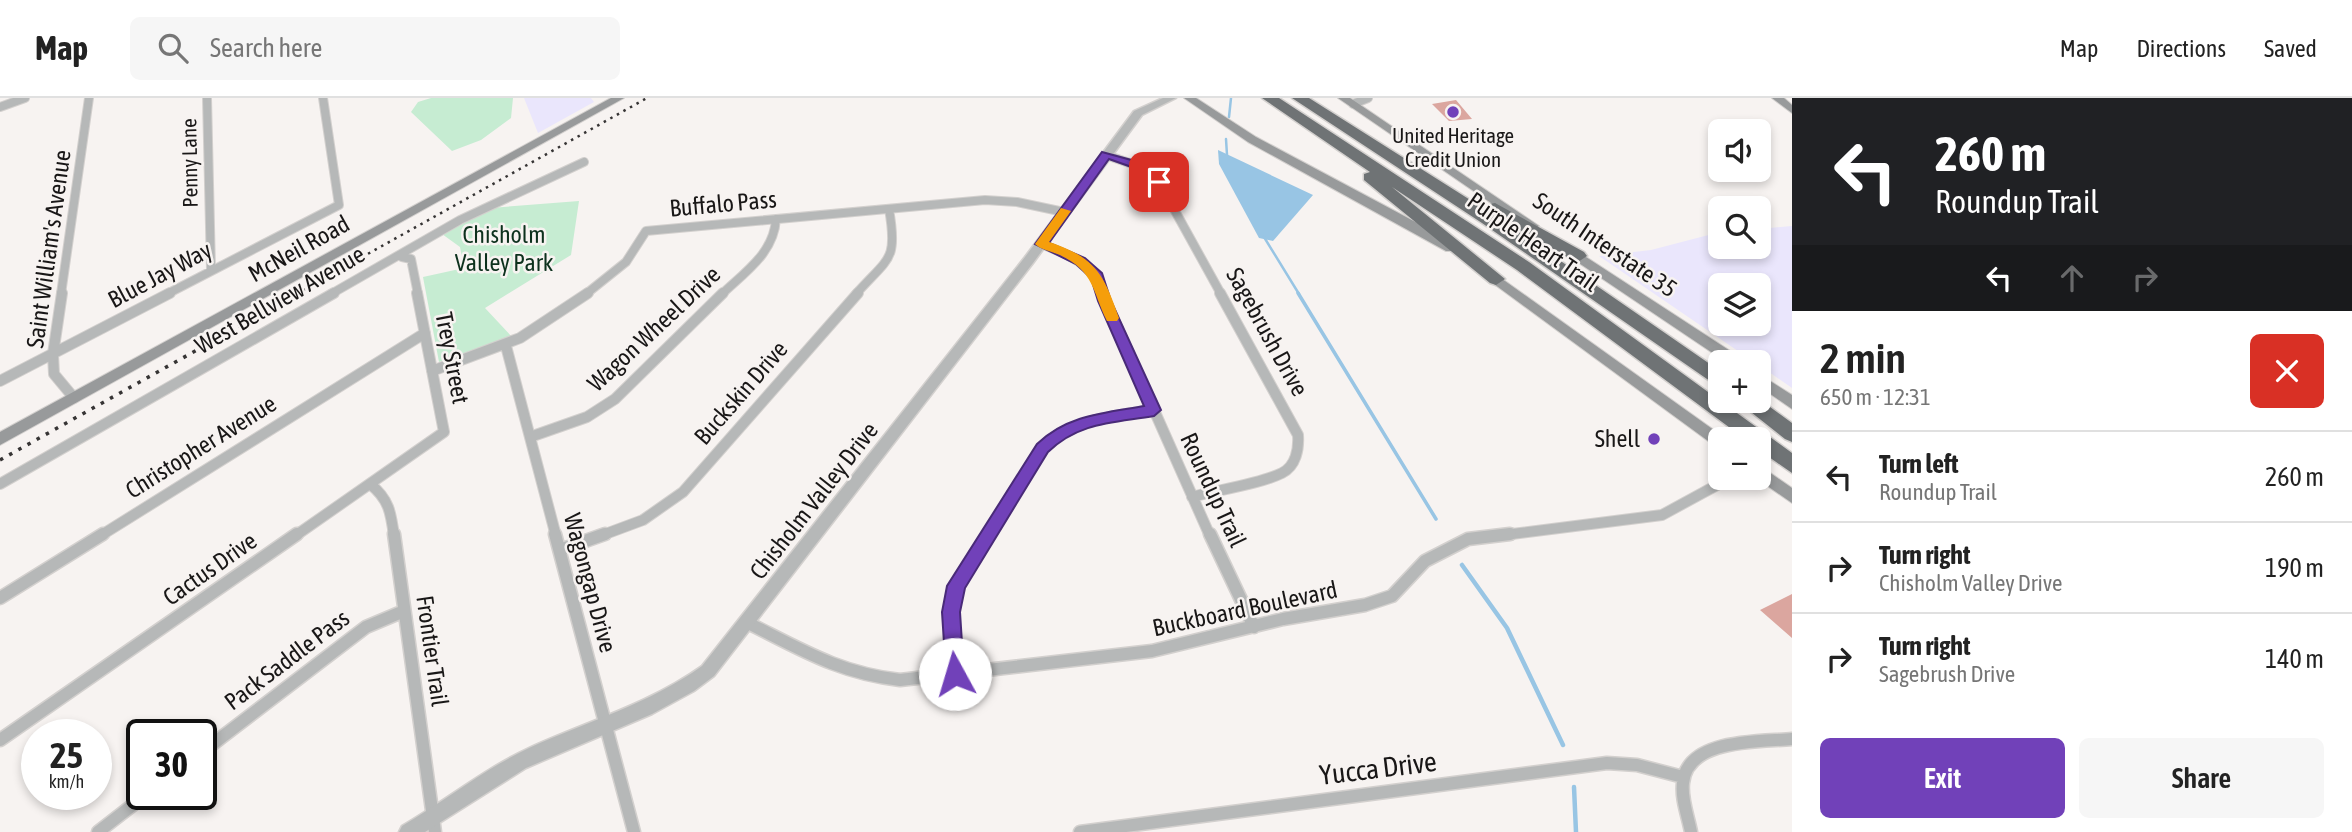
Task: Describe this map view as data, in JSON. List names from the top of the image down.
{
  "streets": {
    "highway": ["Purple Heart Trail"],
    "main road": ["South Interstate 35", "McNeil Road"],
    "street": [
      "Penny Lane",
      "Buffalo Pass",
      "Saint William's Avenue",
      "Blue Jay Way",
      "West Bellview Avenue",
      "Wagon Wheel Drive",
      "Sagebrush Drive",
      "Trey Street",
      "Buckskin Drive",
      "Christopher Avenue",
      "Roundup Trail",
      "Chisholm Valley Drive",
      "Cactus Drive",
      "Wagongap Drive",
      "Buckboard Boulevard",
      "Frontier Trail",
      "Pack Saddle Pass",
      "Yucca Drive"
    ]
  },
  "crossings": [
    ["Penny Lane", "Blue Jay Way"],
    ["Buffalo Pass", "Wagon Wheel Drive"],
    ["Buffalo Pass", "Trey Street"],
    ["Buffalo Pass", "Buckskin Drive"],
    ["Buffalo Pass", "Chisholm Valley Drive"],
    ["Buffalo Pass", "Wagongap Drive"],
    ["Saint William's Avenue", "McNeil Road"],
    ["Saint William's Avenue", "Blue Jay Way"],
    ["West Bellview Avenue", "Trey Street"],
    ["Wagon Wheel Drive", "Wagongap Drive"],
    ["Sagebrush Drive", "Roundup Trail"],
    ["Sagebrush Drive", "Chisholm Valley Drive"],
    ["Trey Street", "Christopher Avenue"],
    ["Trey Street", "Cactus Drive"],
    ["Buckskin Drive", "Wagongap Drive"],
    ["Roundup Trail", "Chisholm Valley Drive"],
    ["Roundup Trail", "Buckboard Boulevard"],
    ["Chisholm Valley Drive", "Wagongap Drive"],
    ["Chisholm Valley Drive", "Buckboard Boulevard"],
    ["Chisholm Valley Drive", "Frontier Trail"],
    ["Cactus Drive", "Frontier Trail"],
    ["Frontier Trail", "Pack Saddle Pass"]
  ],
  "parks": ["Chisholm Valley Park"],
  "places": ["United Heritage Credit Union", "Shell"],
  "page": {
    "header": "Map",
    "search": "Search here",
    "nav": ["Map", "Directions", "Saved"],
    "turn": ["260 m", "Roundup Trail"],
    "map_buttons": ["+", "−"],
    "heading": ["2 min", "650 m · 12:31"],
    "list": [
      {
        "name": "Turn left",
        "note": "Roundup Trail",
        "value": "260 m"
      },
      {
        "name": "Turn right",
        "note": "Chisholm Valley Drive",
        "value": "190 m"
      },
      {
        "name": "Turn right",
        "note": "Sagebrush Drive",
        "value": "140 m"
      }
    ],
    "speed": "25 km/h",
    "limit": "30",
    "buttons": ["Exit", "Share"]
  }
}
